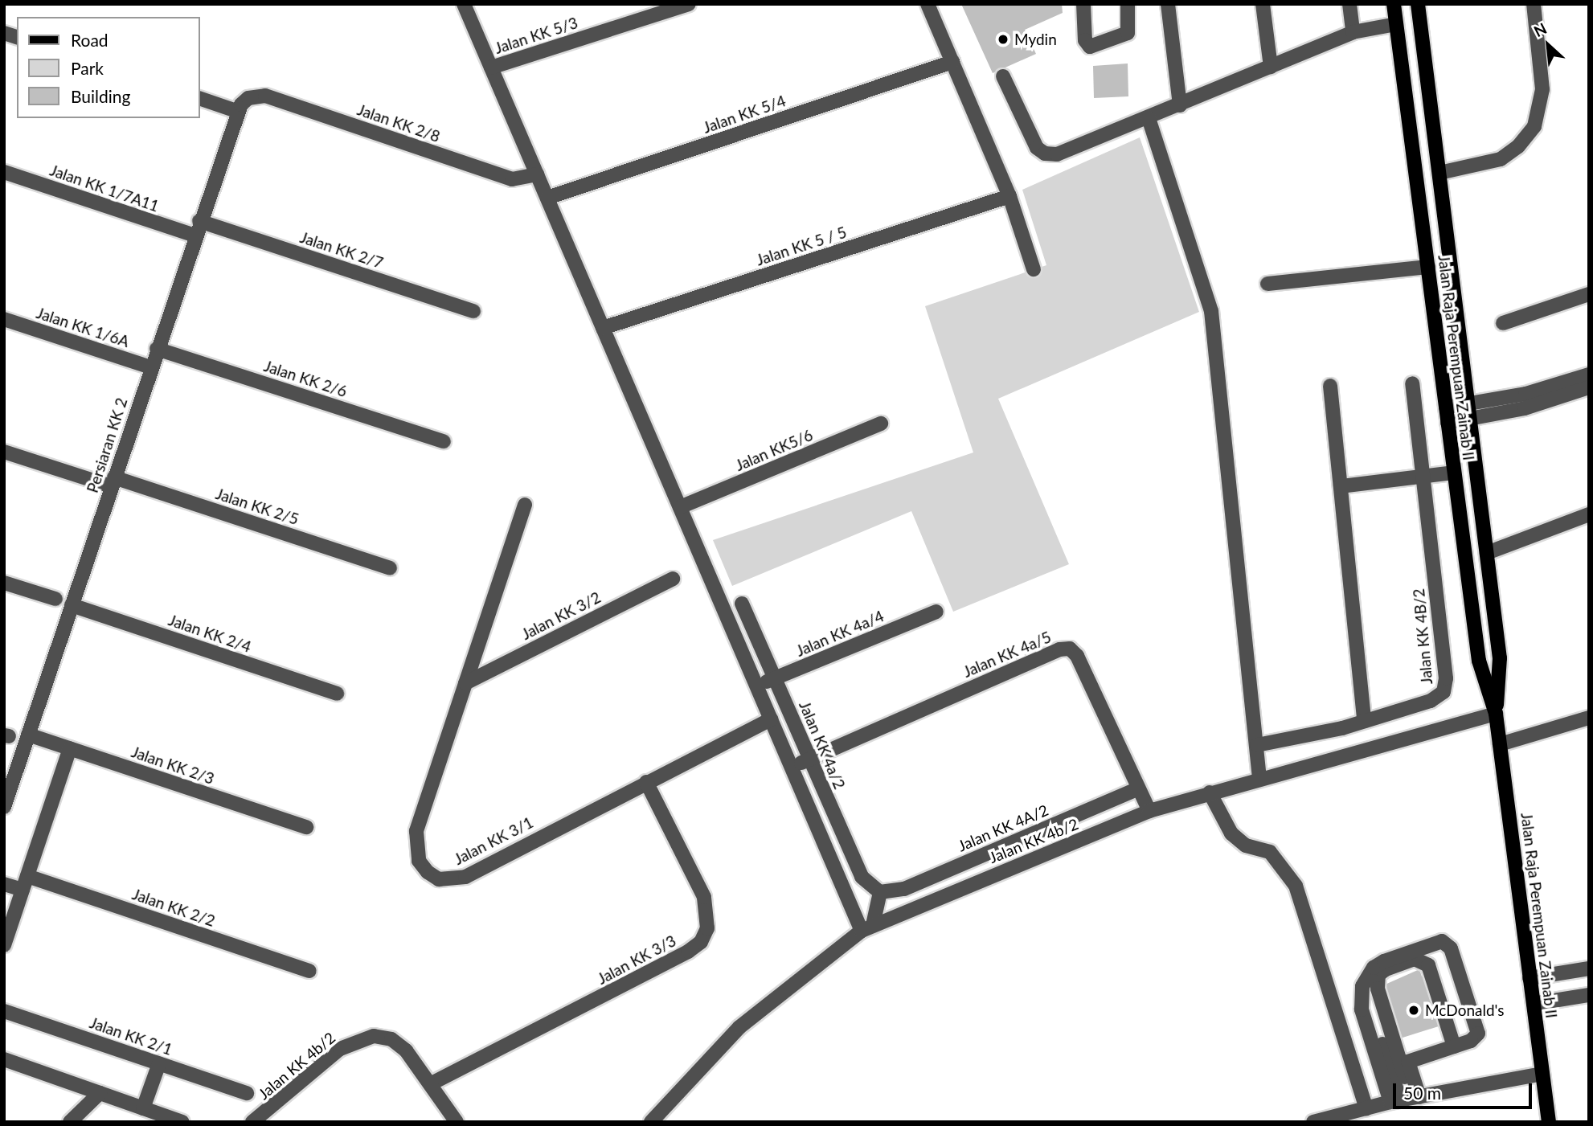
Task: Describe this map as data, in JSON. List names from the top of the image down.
{
  "streets": {
    "main road": ["Jalan Raja Perempuan Zainab II"],
    "street": [
      "Jalan KK 5/3",
      "Jalan KK 5/4",
      "Jalan KK 2/8",
      "Jalan KK 1/7A11",
      "Jalan KK 5 / 5",
      "Jalan KK 2/7",
      "Jalan KK 1/6A",
      "Jalan KK 2/6",
      "Persiaran KK 2",
      "Jalan KK5/6",
      "Jalan KK 2/5",
      "Jalan KK 3/2",
      "Jalan KK 2/4",
      "Jalan KK 4a/4",
      "Jalan KK 4B/2",
      "Jalan KK 4a/5",
      "Jalan KK 4a/2",
      "Jalan KK 2/3",
      "Jalan KK 4A/2",
      "Jalan KK 3/1",
      "Jalan KK 4b/2",
      "Jalan KK 2/2",
      "Jalan KK 3/3",
      "Jalan KK 2/1"
    ]
  },
  "crossings": [
    ["Jalan KK 2/8", "Persiaran KK 2"],
    ["Jalan KK 1/7A11", "Persiaran KK 2"],
    ["Jalan KK 2/7", "Persiaran KK 2"],
    ["Jalan KK 1/6A", "Persiaran KK 2"],
    ["Jalan Raja Perempuan Zainab II", "Jalan KK 4b/2"],
    ["Jalan KK 2/6", "Persiaran KK 2"],
    ["Persiaran KK 2", "Jalan KK 2/5"],
    ["Persiaran KK 2", "Jalan KK 2/4"],
    ["Persiaran KK 2", "Jalan KK 2/3"],
    ["Jalan KK 3/2", "Jalan KK 3/1"],
    ["Jalan KK 4a/4", "Jalan KK 4a/2"],
    ["Jalan KK 4a/5", "Jalan KK 4a/2"],
    ["Jalan KK 4a/5", "Jalan KK 4A/2"],
    ["Jalan KK 4a/5", "Jalan KK 4b/2"],
    ["Jalan KK 4a/2", "Jalan KK 4A/2"],
    ["Jalan KK 3/1", "Jalan KK 3/3"],
    ["Jalan KK 4b/2", "Jalan KK 3/3"]
  ],
  "places": ["Mydin", "McDonald's"],
  "legend": ["Road", "Park", "Building"],
  "scale_bar": "50 m",
  "north": "top left"
}
